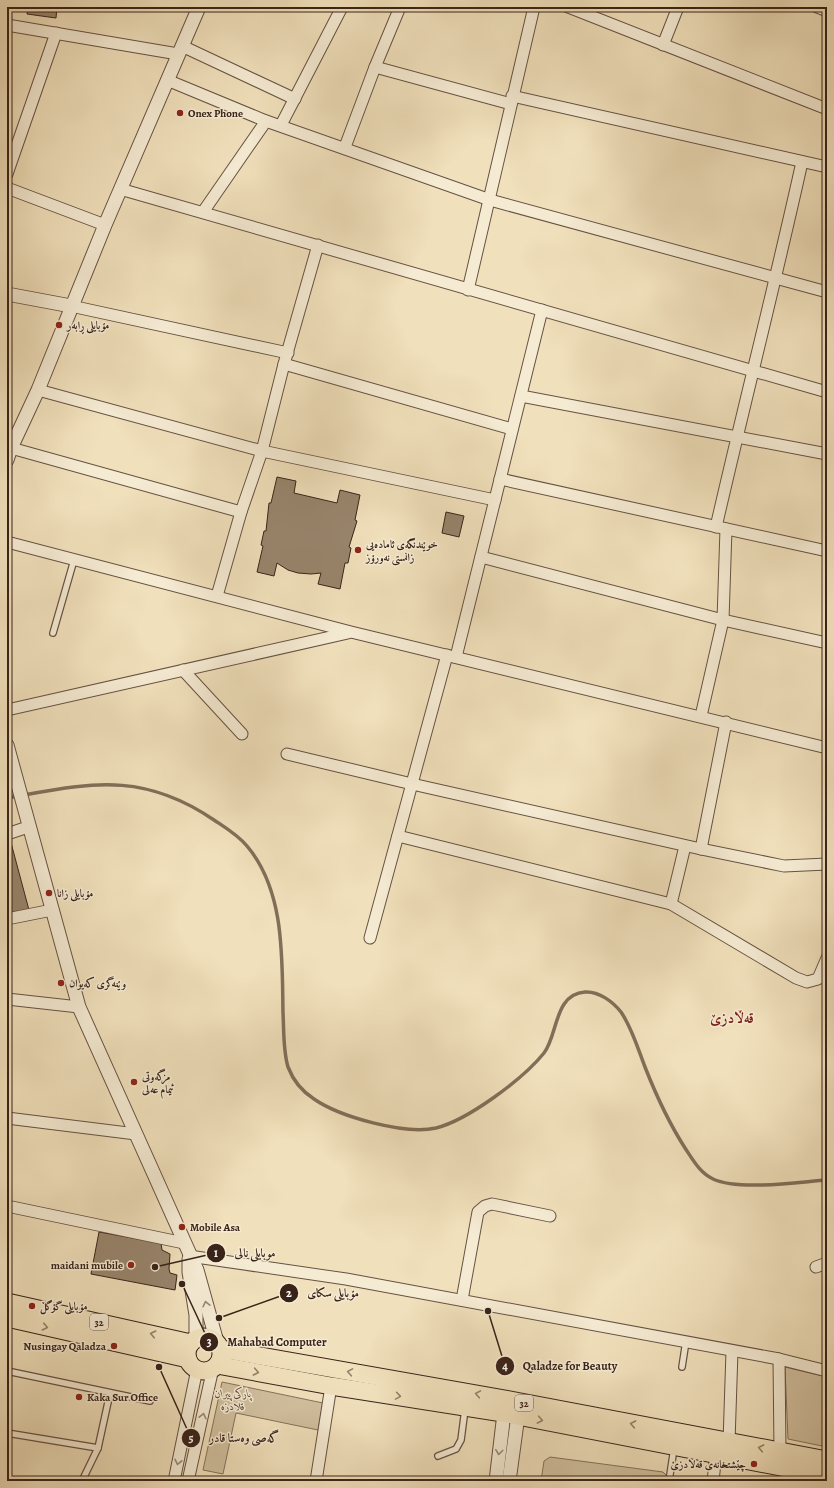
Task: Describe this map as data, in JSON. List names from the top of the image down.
{
  "streets": {
    "main road": ["32"]
  },
  "districts": ["قەڵادزێ"],
  "parks": ["پارکی پیران قلادزه"],
  "places": [
    "Onex Phone",
    "مۆبایلی ڕابەر",
    "خوێندنگەی ئامادەیی زانستی نەورۆز",
    "مۆبایلی زانا",
    "وێنەگری کەیوان",
    "مزگەوتی ئیمام عەلی",
    "Mobile Asa",
    "maidani mubile",
    "موبايلى نالى",
    "Mahabad Computer",
    "مۆبایلی گۆگڵ",
    "Qaladze for Beauty",
    "مۆبایلی سکای",
    "Nusingay Qaladza",
    "گەصی وەستا قادر",
    "Kaka Sur Office",
    "چێشتخانەی قەلادزێ"
  ]
}
